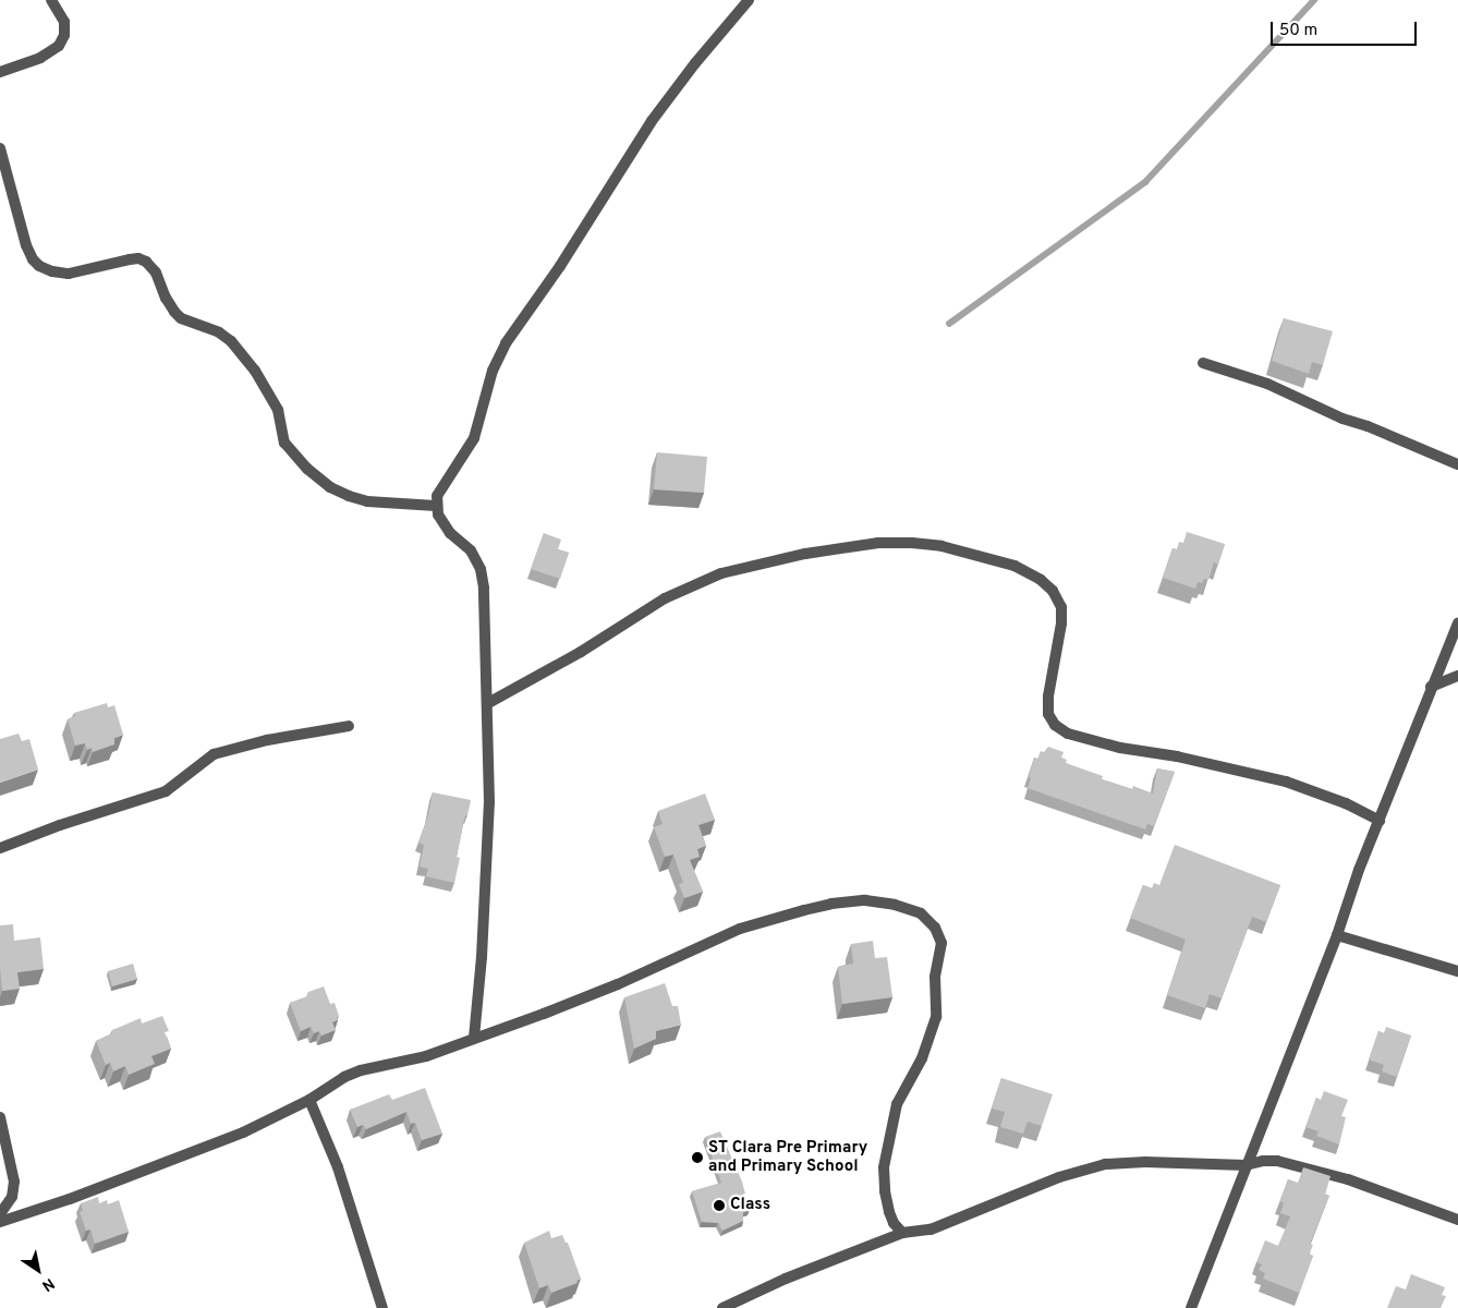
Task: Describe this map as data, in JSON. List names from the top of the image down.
{
  "places": ["ST Clara Pre Primary and Primary School", "Class"],
  "scale_bar": "50 m",
  "north": "bottom right"
}
